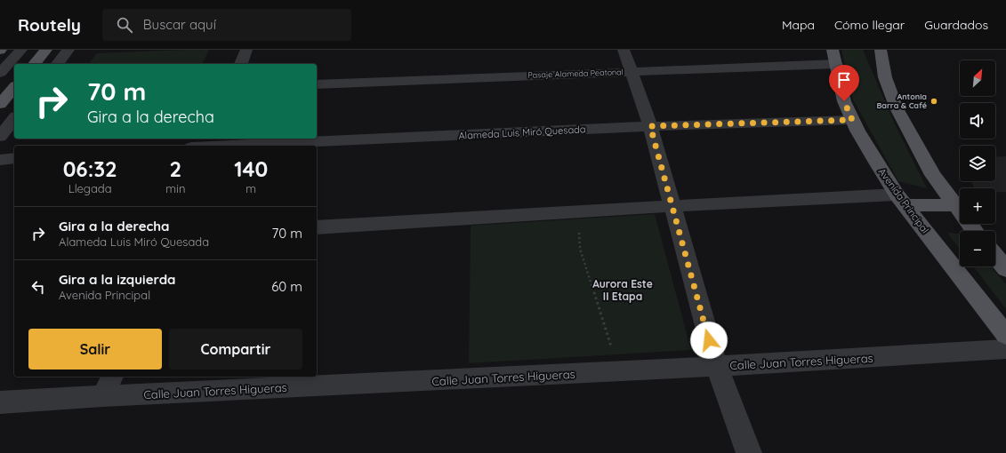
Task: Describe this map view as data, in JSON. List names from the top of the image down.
{
  "streets": {
    "main road": ["Avenida Principal"],
    "street": ["Pasaje Alameda Peatonal", "Alameda Luis Miró Quesada", "Calle Juan Torres Higueras"]
  },
  "crossings": [
    ["Pasaje Alameda Peatonal", "Avenida Principal"],
    ["Alameda Luis Miró Quesada", "Avenida Principal"]
  ],
  "districts": ["Aurora Este II Etapa"],
  "places": ["Antonia Barra & Café"],
  "north": "top right",
  "page": {
    "header": "Routely",
    "search": "Buscar aquí",
    "nav": ["Mapa", "Cómo llegar", "Guardados"],
    "map_buttons": ["+", "−"],
    "turn": ["70 m", "Gira a la derecha"],
    "eta": [
      "06:32",
      "Llegada",
      "2",
      "min",
      "140",
      "m"
    ],
    "list": [
      {
        "name": "Gira a la derecha",
        "note": "Alameda Luis Miró Quesada",
        "value": "70 m"
      },
      {
        "name": "Gira a la izquierda",
        "note": "Avenida Principal",
        "value": "60 m"
      }
    ],
    "buttons": ["Salir", "Compartir"]
  }
}
